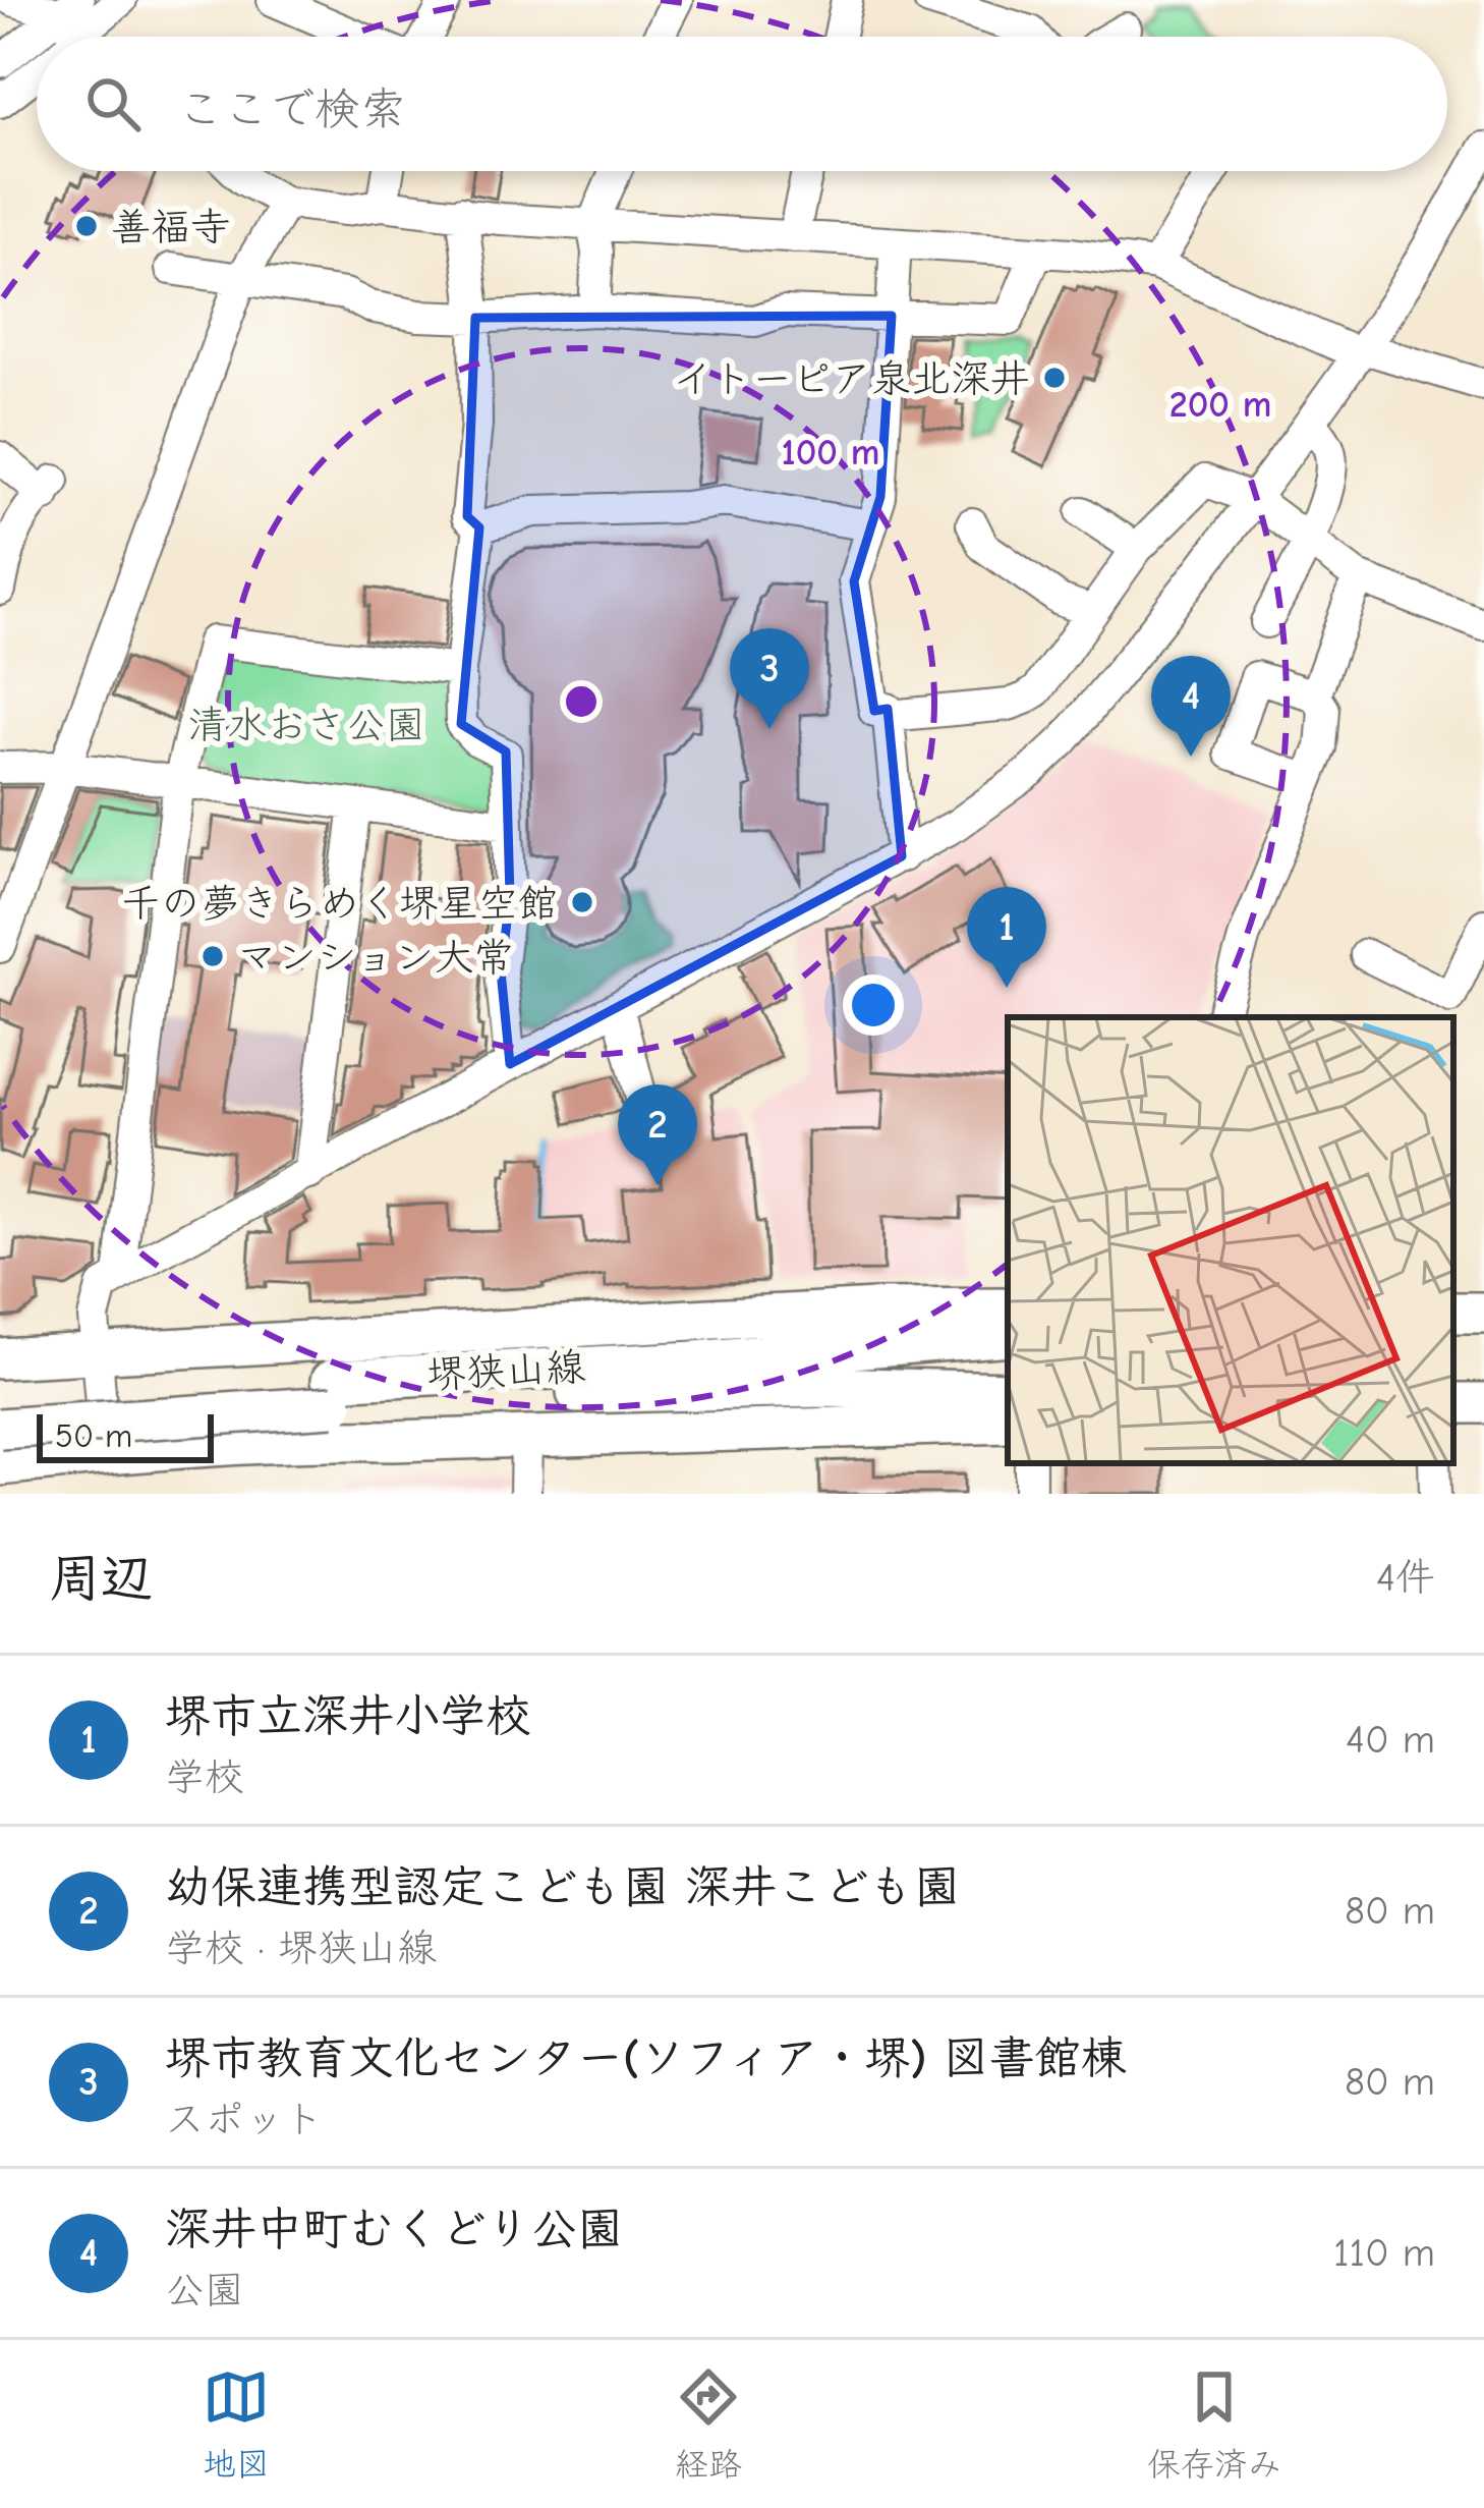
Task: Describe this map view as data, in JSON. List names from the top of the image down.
{
  "streets": {
    "main road": ["堺狭山線"]
  },
  "parks": ["清水おさ公園"],
  "places": [
    "善福寺",
    "イトーピア泉北深井",
    "千の夢きらめく堺星空館",
    "マンション大常"
  ],
  "scale_bar": "50 m",
  "page": {
    "search": "ここで検索",
    "pins": [
      "3",
      "4",
      "1",
      "2"
    ],
    "scale": "50 m",
    "heading": ["周辺", "4件"],
    "list": [
      {
        "mark": "1",
        "name": "堺市立深井小学校",
        "note": "学校",
        "value": "40 m"
      },
      {
        "mark": "2",
        "name": "幼保連携型認定こども園 深井こども園",
        "note": "学校 · 堺狭山線",
        "value": "80 m"
      },
      {
        "mark": "3",
        "name": "堺市教育文化センター(ソフィア・堺) 図書館棟",
        "note": "スポット",
        "value": "80 m"
      },
      {
        "mark": "4",
        "name": "深井中町むくどり公園",
        "note": "公園",
        "value": "110 m"
      }
    ],
    "nav": ["地図", "経路", "保存済み"]
  },
  "rings": ["200 m", "100 m"]
}
